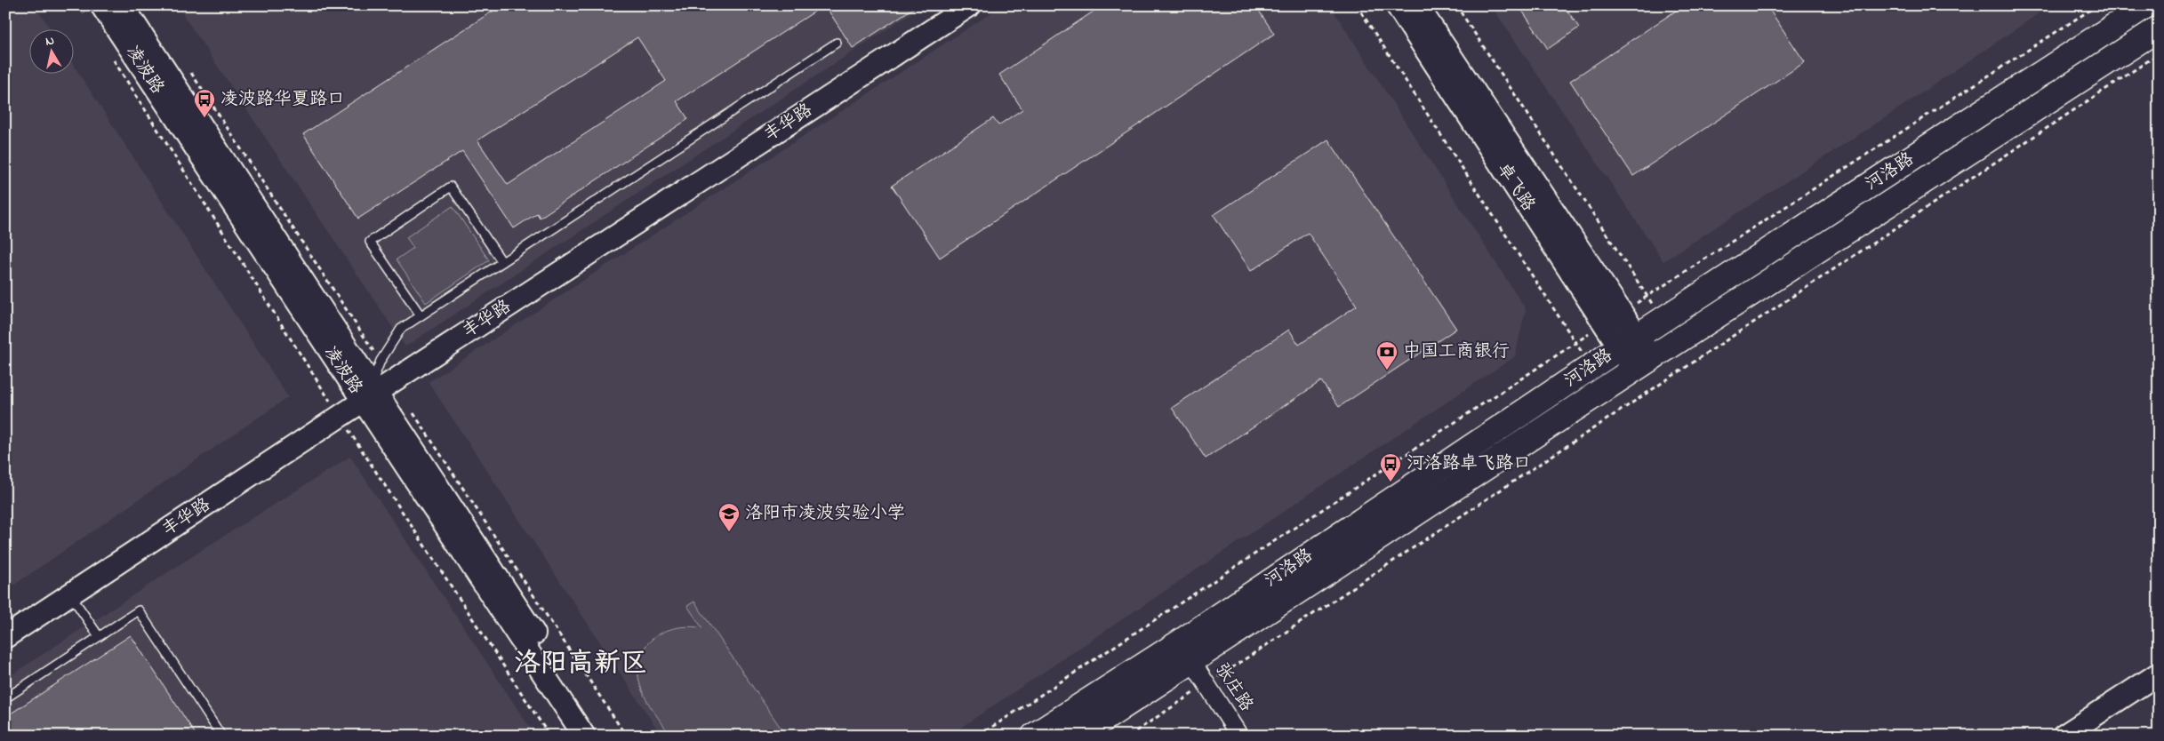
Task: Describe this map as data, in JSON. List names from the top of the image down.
{
  "streets": {
    "main road": ["河洛路"],
    "street": [
      "凌波路",
      "丰华路",
      "卓飞路",
      "张庄路"
    ]
  },
  "crossings": [
    ["凌波路", "丰华路"],
    ["河洛路", "卓飞路"],
    ["河洛路", "张庄路"]
  ],
  "districts": ["洛阳高新区"],
  "places": {
    "bus stop": ["凌波路华夏路口", "河洛路卓飞路口"],
    "bank": ["中国工商银行"],
    "school or university": ["洛阳市凌波实验小学"]
  },
  "north": "top"
}
